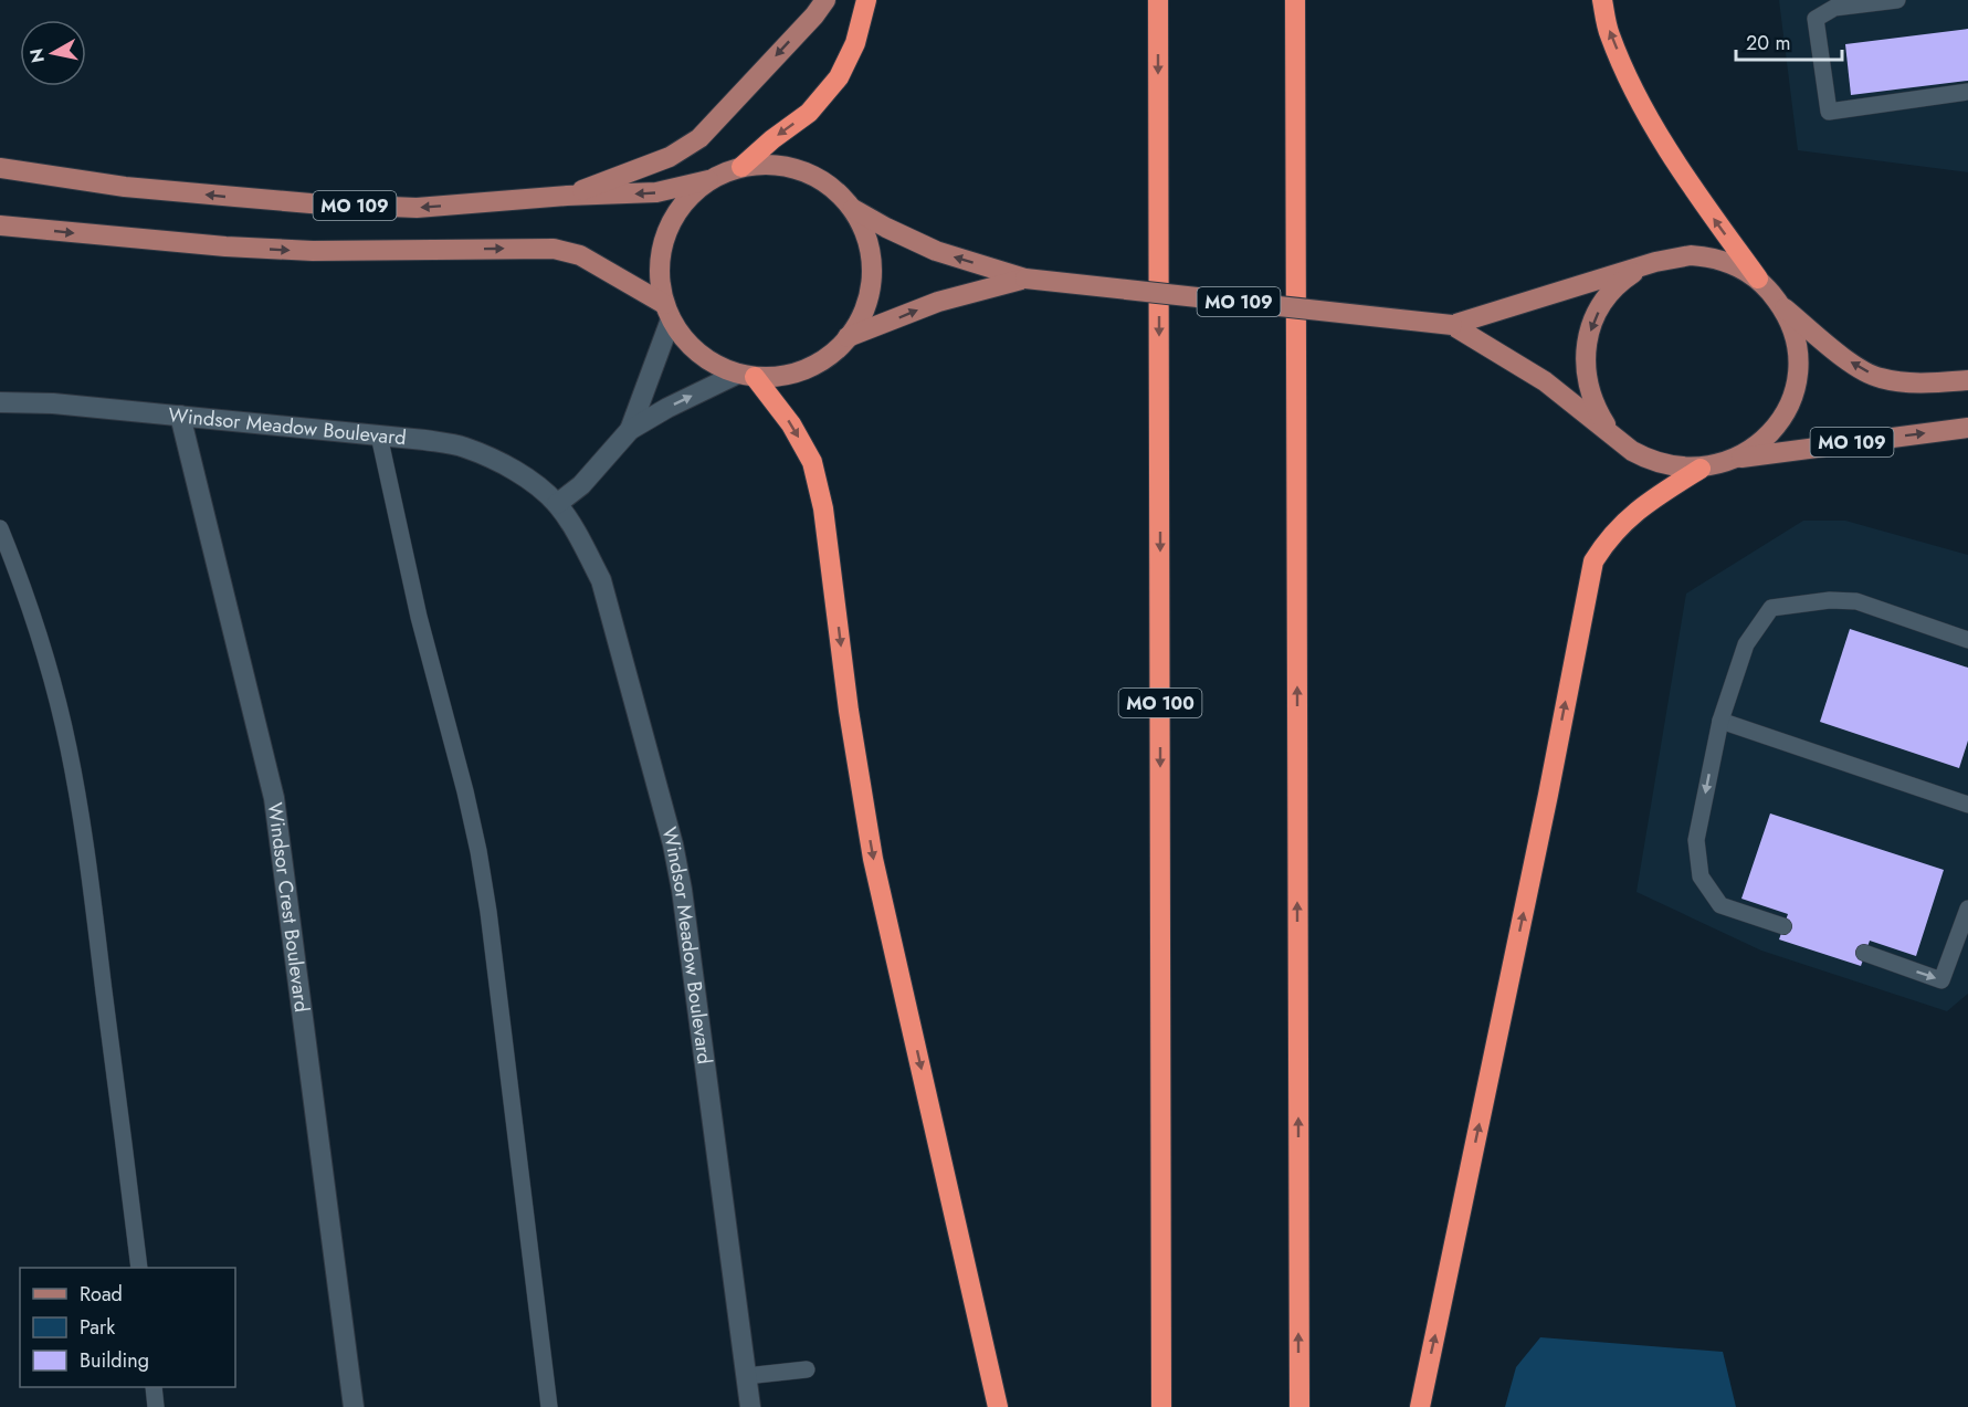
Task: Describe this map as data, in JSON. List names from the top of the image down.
{
  "streets": {
    "highway": ["MO 100"],
    "main road": ["MO 109"],
    "street": ["Windsor Meadow Boulevard", "Windsor Crest Boulevard"]
  },
  "crossings": [
    ["Windsor Meadow Boulevard", "Windsor Crest Boulevard"]
  ],
  "legend": ["Road", "Park", "Building"],
  "scale_bar": "20 m",
  "north": "left"
}
